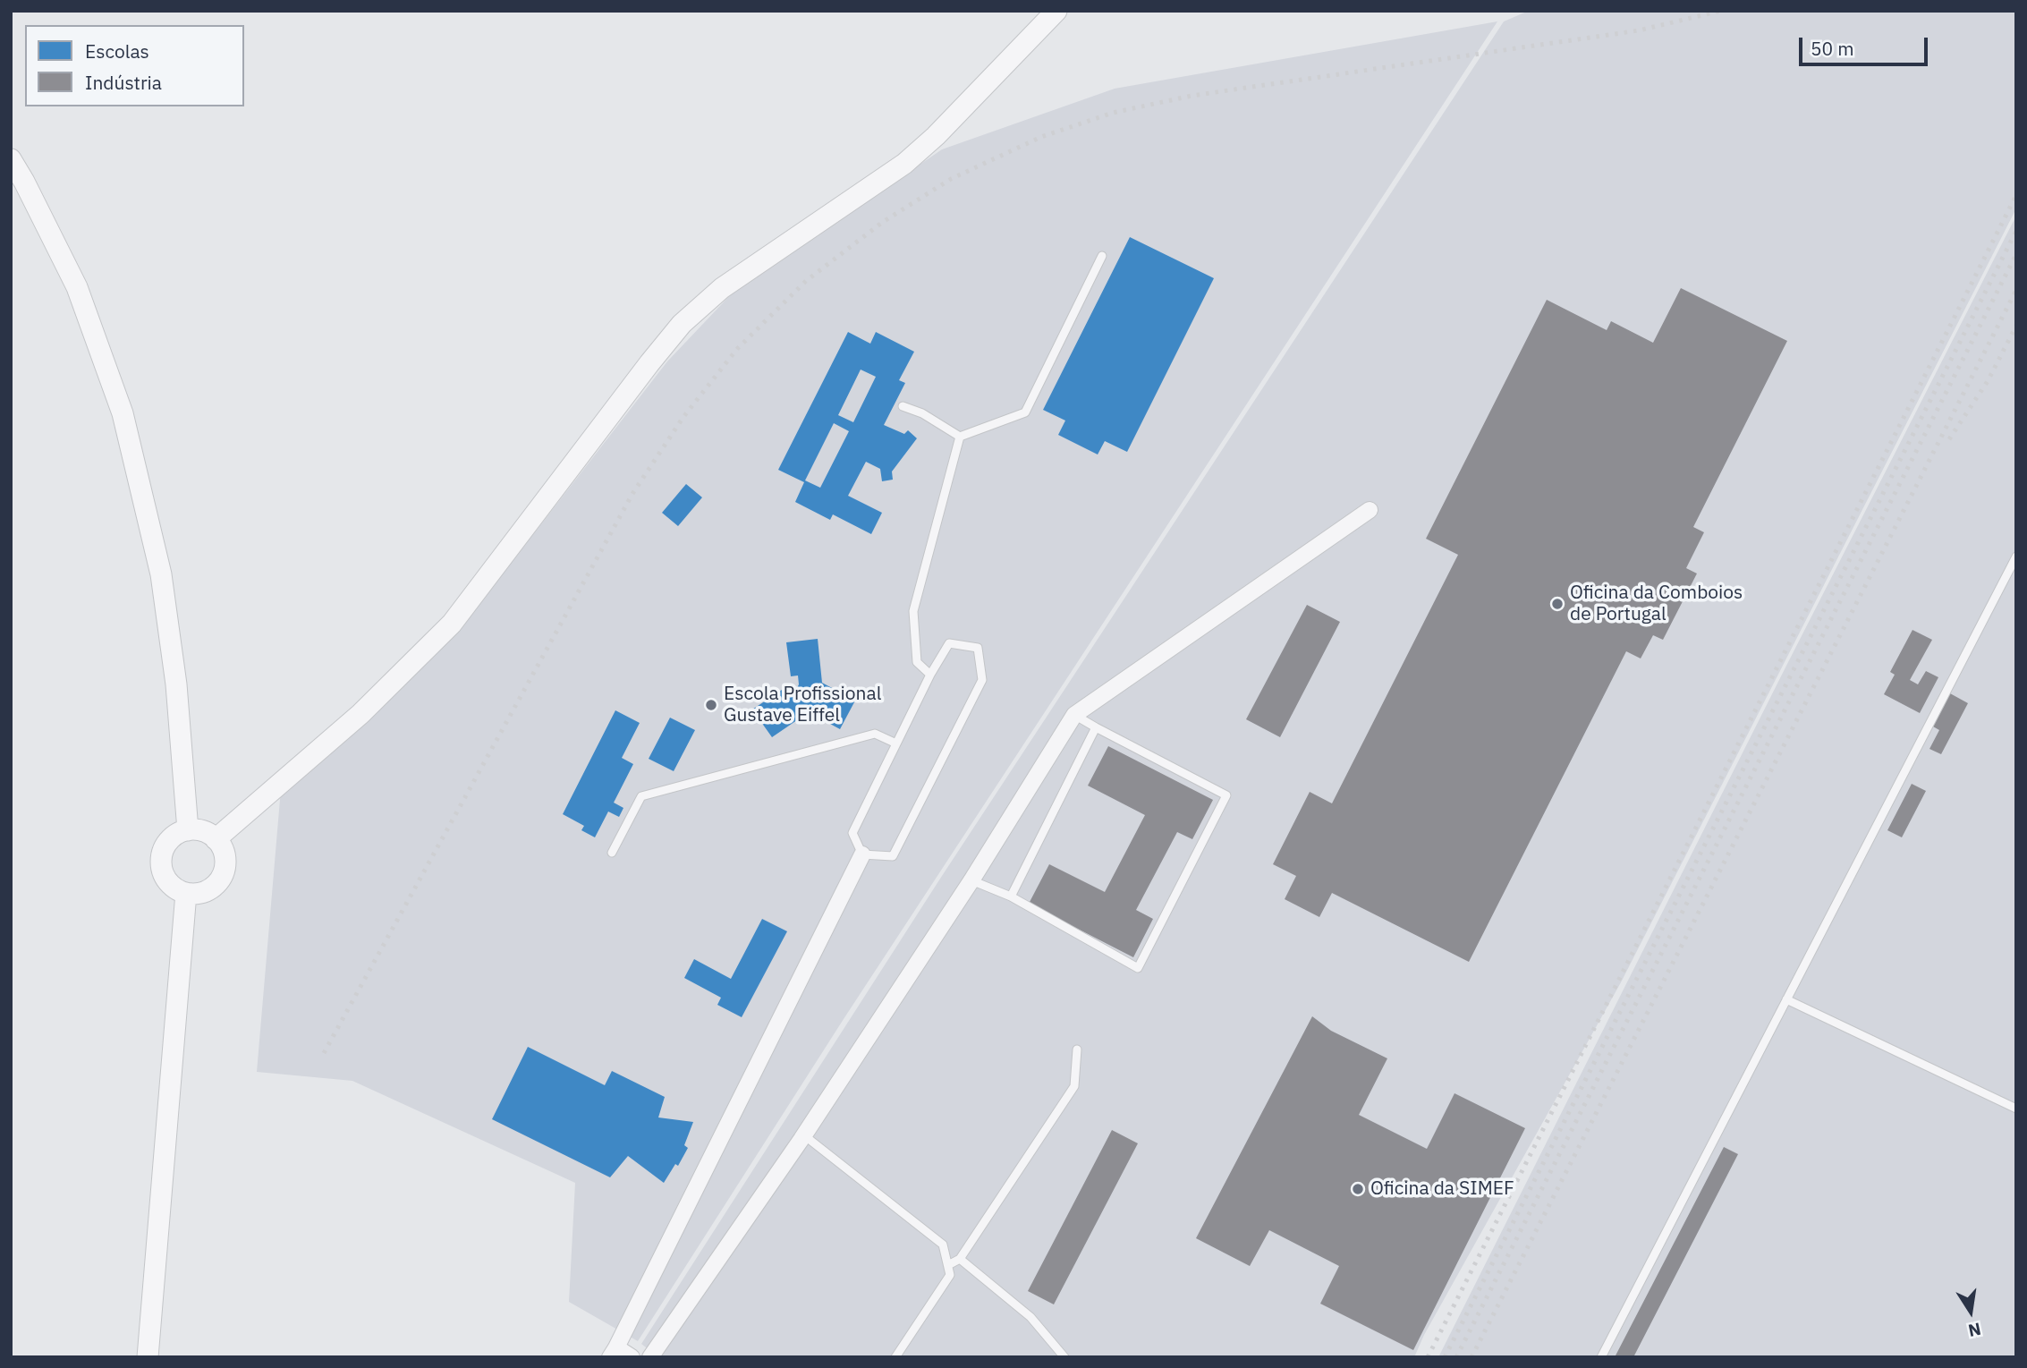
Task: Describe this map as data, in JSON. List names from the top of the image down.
{
  "places": ["Oficina da Comboios de Portugal", "Escola Profissional Gustave Eiffel", "Oficina da SIMEF"],
  "legend": ["Escolas", "Indústria"],
  "scale_bar": "50 m",
  "north": "bottom"
}
